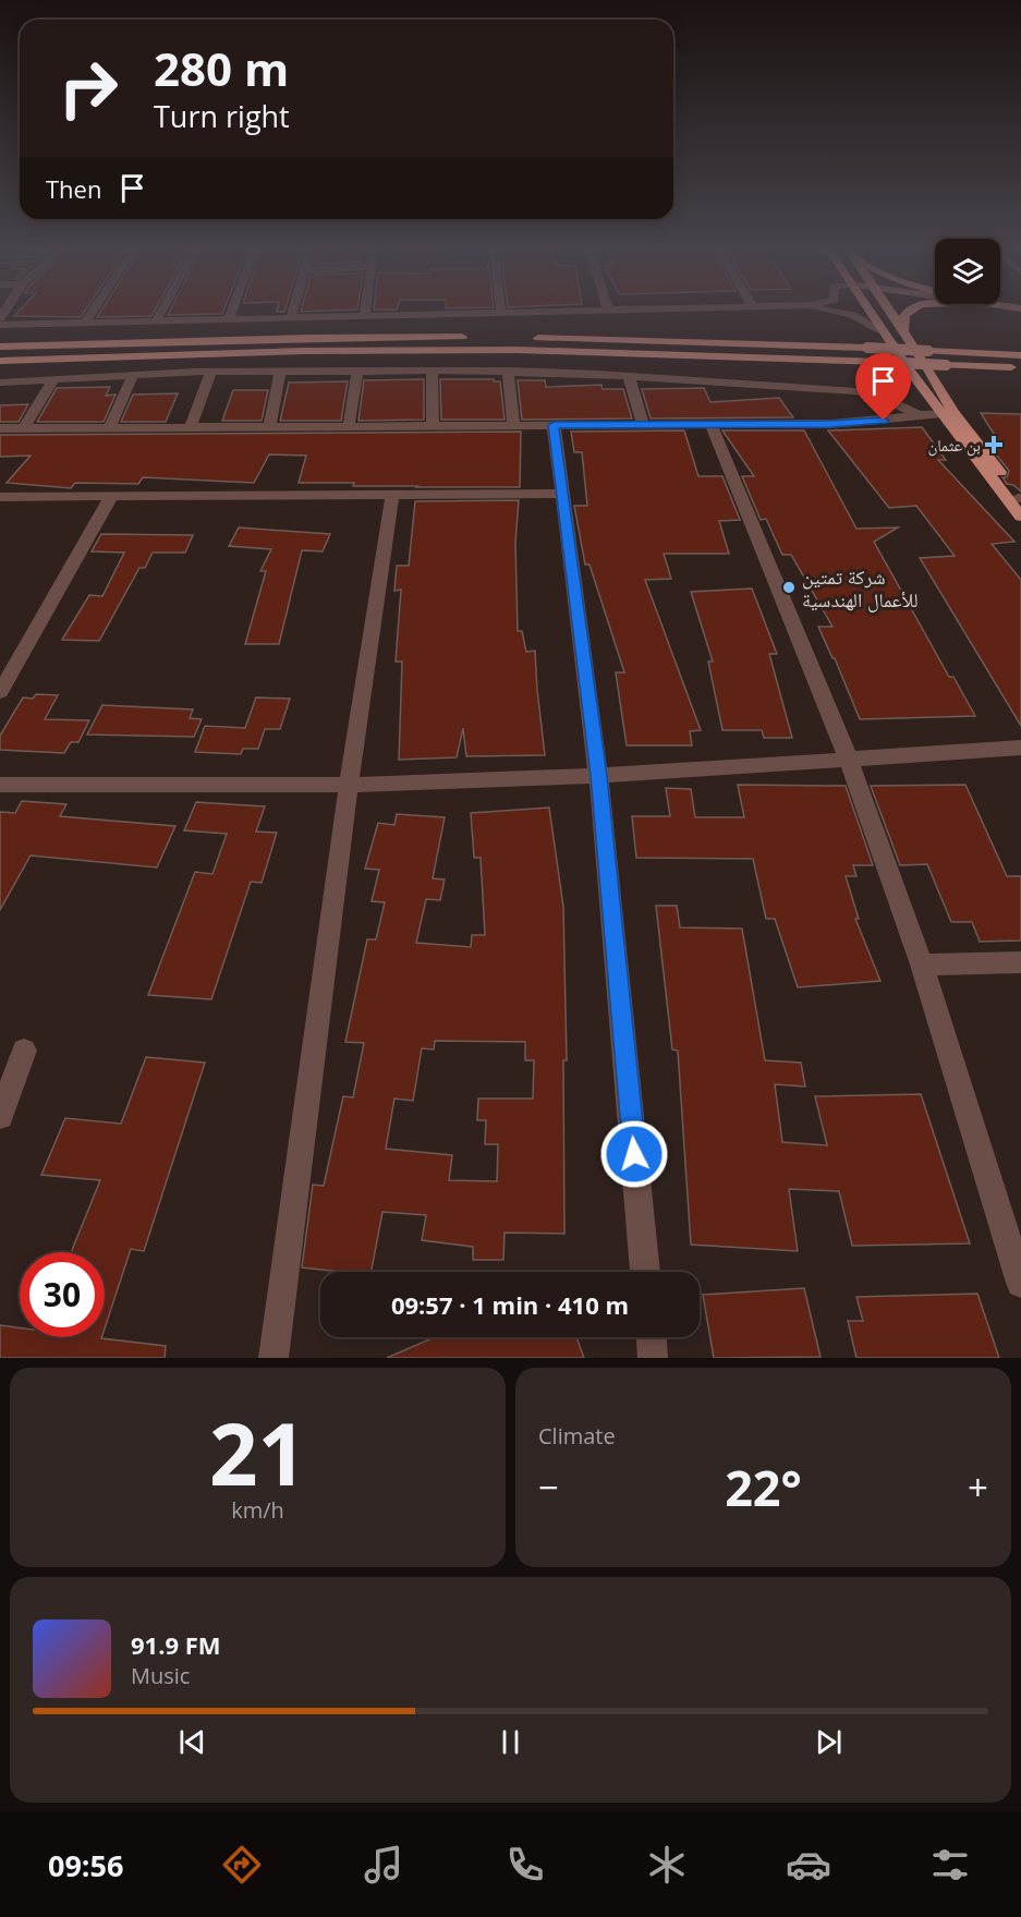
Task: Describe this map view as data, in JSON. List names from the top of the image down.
{
  "places": {
    "health": ["بن عثمان"],
    "other": ["شركة تمتين للأعمال الهندسية"]
  },
  "page": {
    "turn": ["280 m", "Turn right"],
    "then": "Then",
    "limit": "30",
    "trip": "09:57 · 1 min · 410 m",
    "tile": [
      ["21", "km/h"],
      "Climate"
    ],
    "heat": ["−", "22°", "+"],
    "song": ["91.9 FM", "Music"],
    "tabs": "09:56"
  }
}
